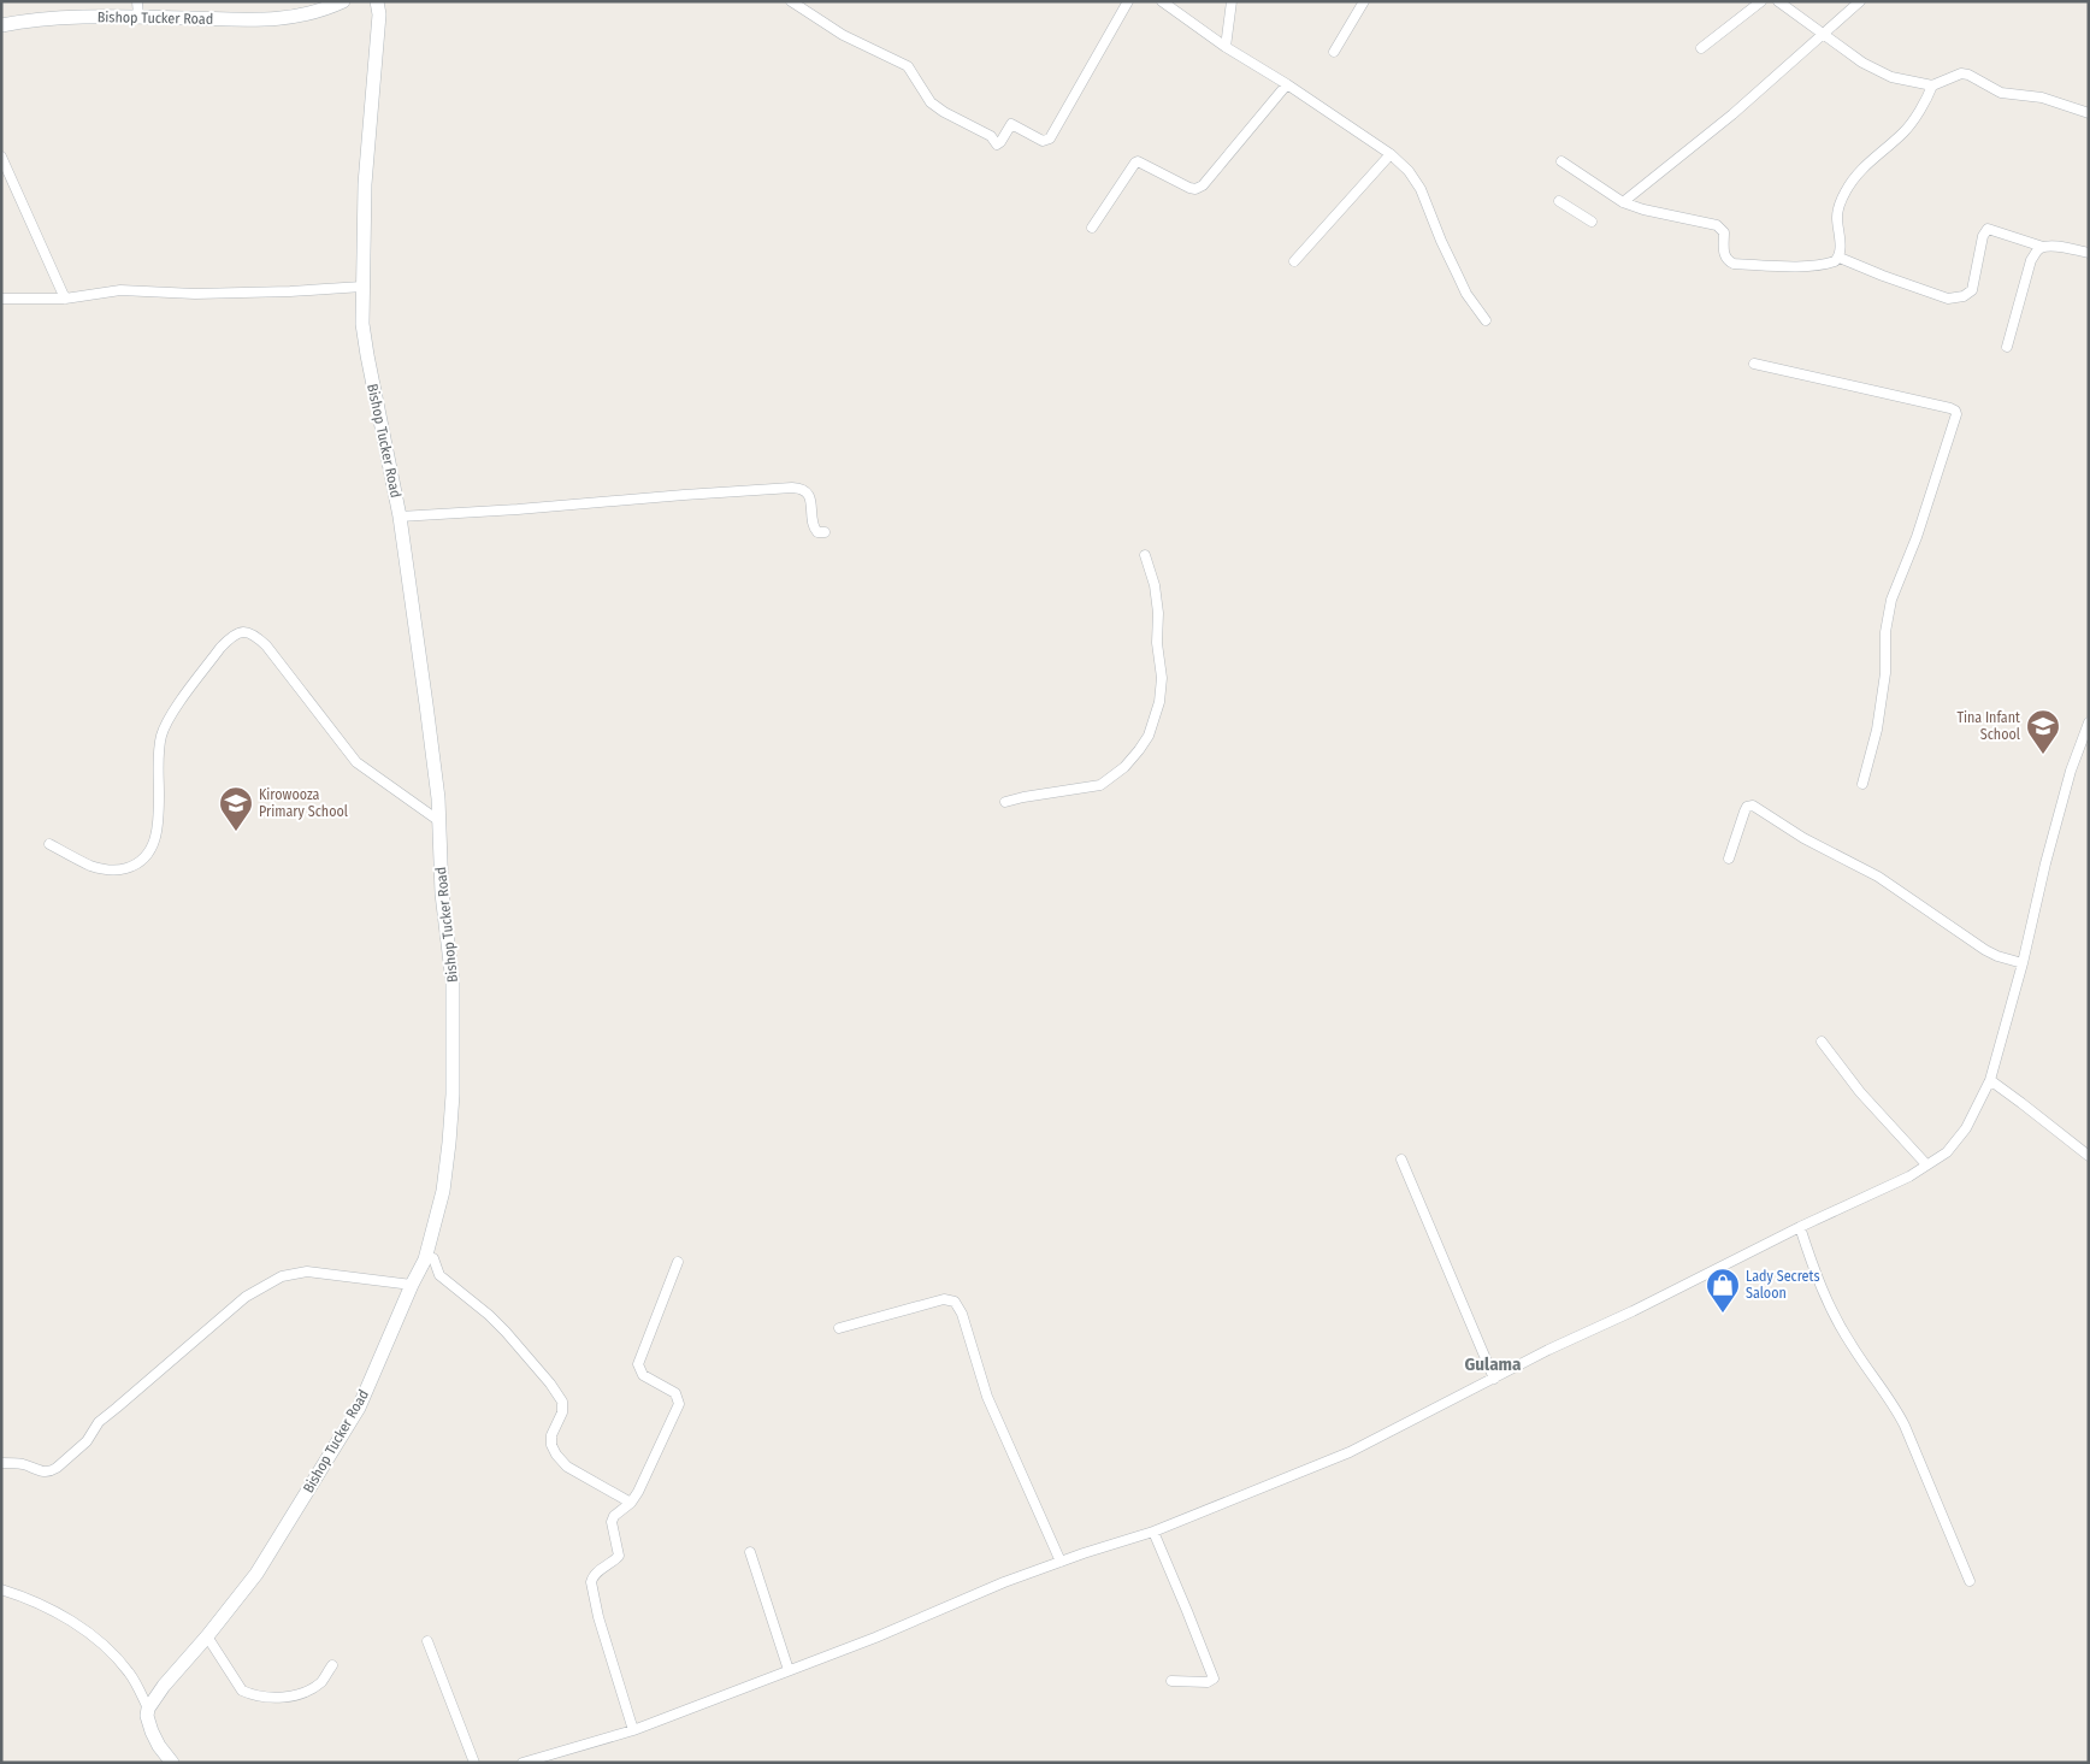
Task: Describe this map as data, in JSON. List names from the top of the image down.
{
  "streets": {
    "main road": ["Bishop Tucker Road"]
  },
  "districts": ["Gulama"],
  "places": {
    "school or university": ["Tina Infant School", "Kirowooza Primary School"],
    "shop": ["Lady Secrets Saloon"]
  }
}
